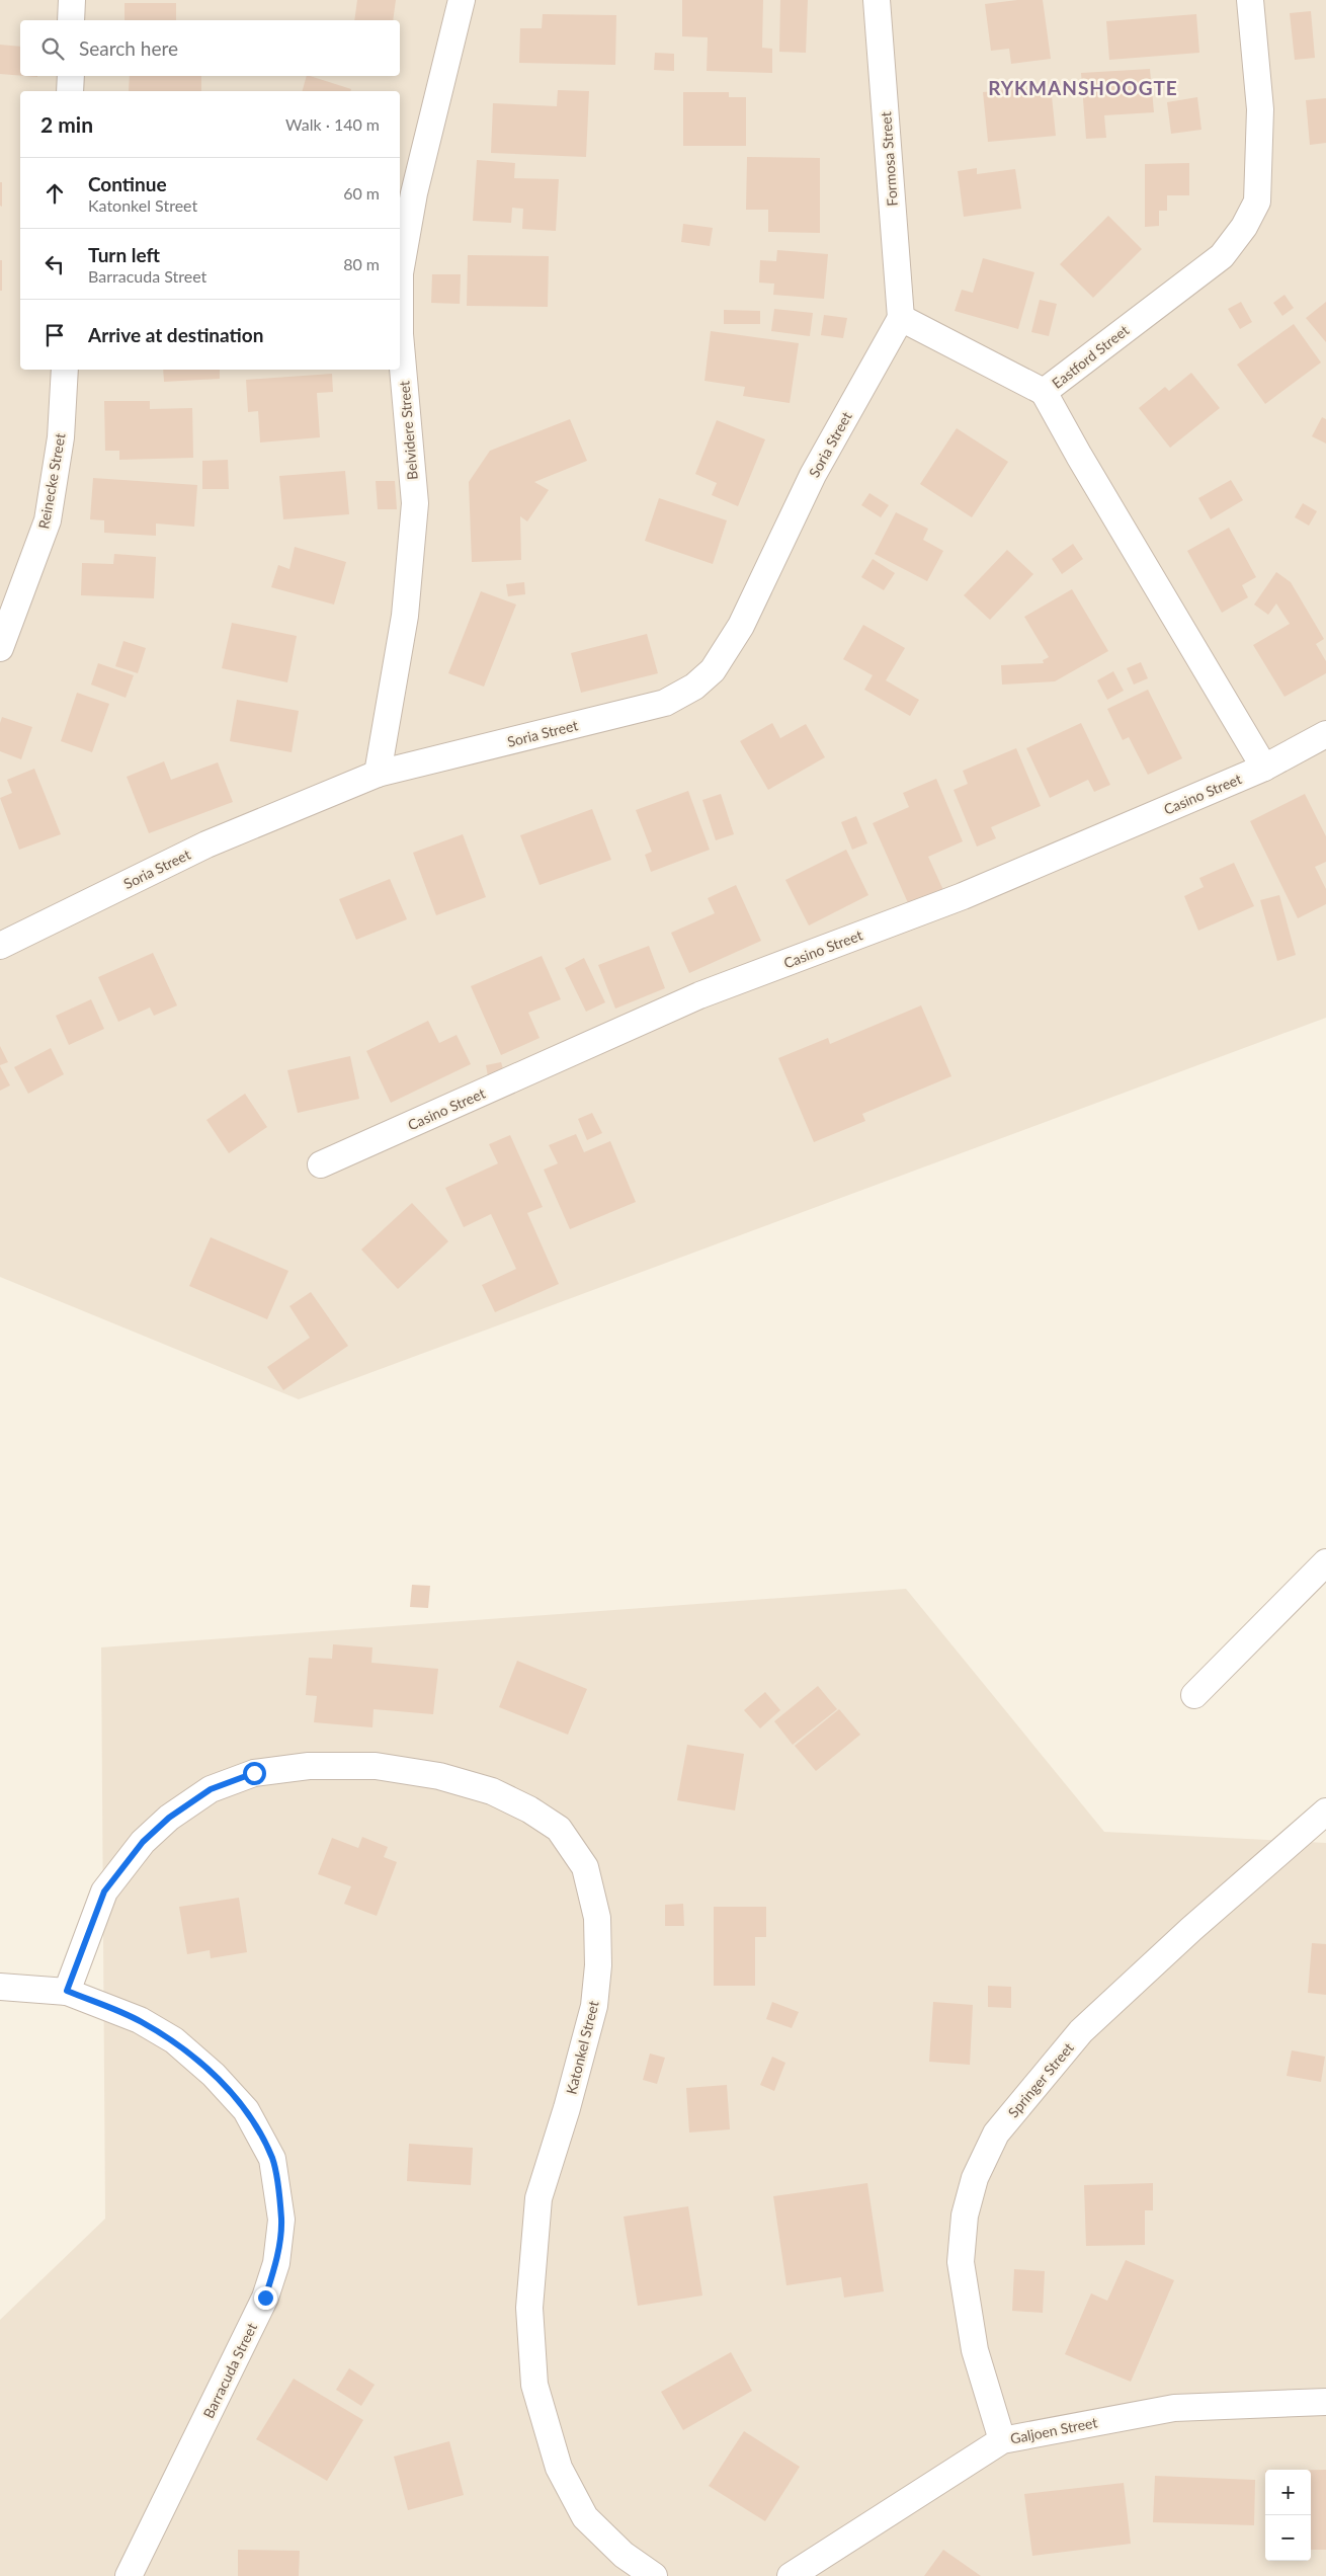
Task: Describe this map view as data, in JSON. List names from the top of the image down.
{
  "streets": {
    "street": [
      "Formosa Street",
      "Eastford Street",
      "Belvidere Street",
      "Soria Street",
      "Reinecke Street",
      "Casino Street",
      "Katonkel Street",
      "Springer Street",
      "Barracuda Street",
      "Galjoen Street"
    ]
  },
  "crossings": [
    ["Formosa Street", "Soria Street"],
    ["Eastford Street", "Casino Street"],
    ["Belvidere Street", "Soria Street"],
    ["Katonkel Street", "Barracuda Street"],
    ["Springer Street", "Galjoen Street"]
  ],
  "districts": ["RYKMANSHOOGTE"],
  "page": {
    "search": "Search here",
    "heading": ["2 min", "Walk · 140 m"],
    "list": [
      ["Continue", "Katonkel Street", "60 m"],
      ["Turn left", "Barracuda Street", "80 m"],
      "Arrive at destination"
    ],
    "map_buttons": ["+", "−"]
  }
}
